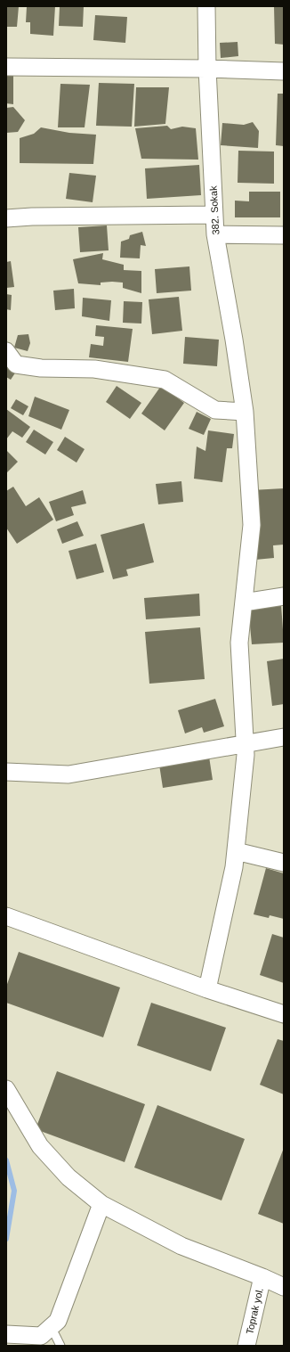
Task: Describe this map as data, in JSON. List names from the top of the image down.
{
  "streets": {
    "street": ["382. Sokak", "Toprak yol."]
  }
}
